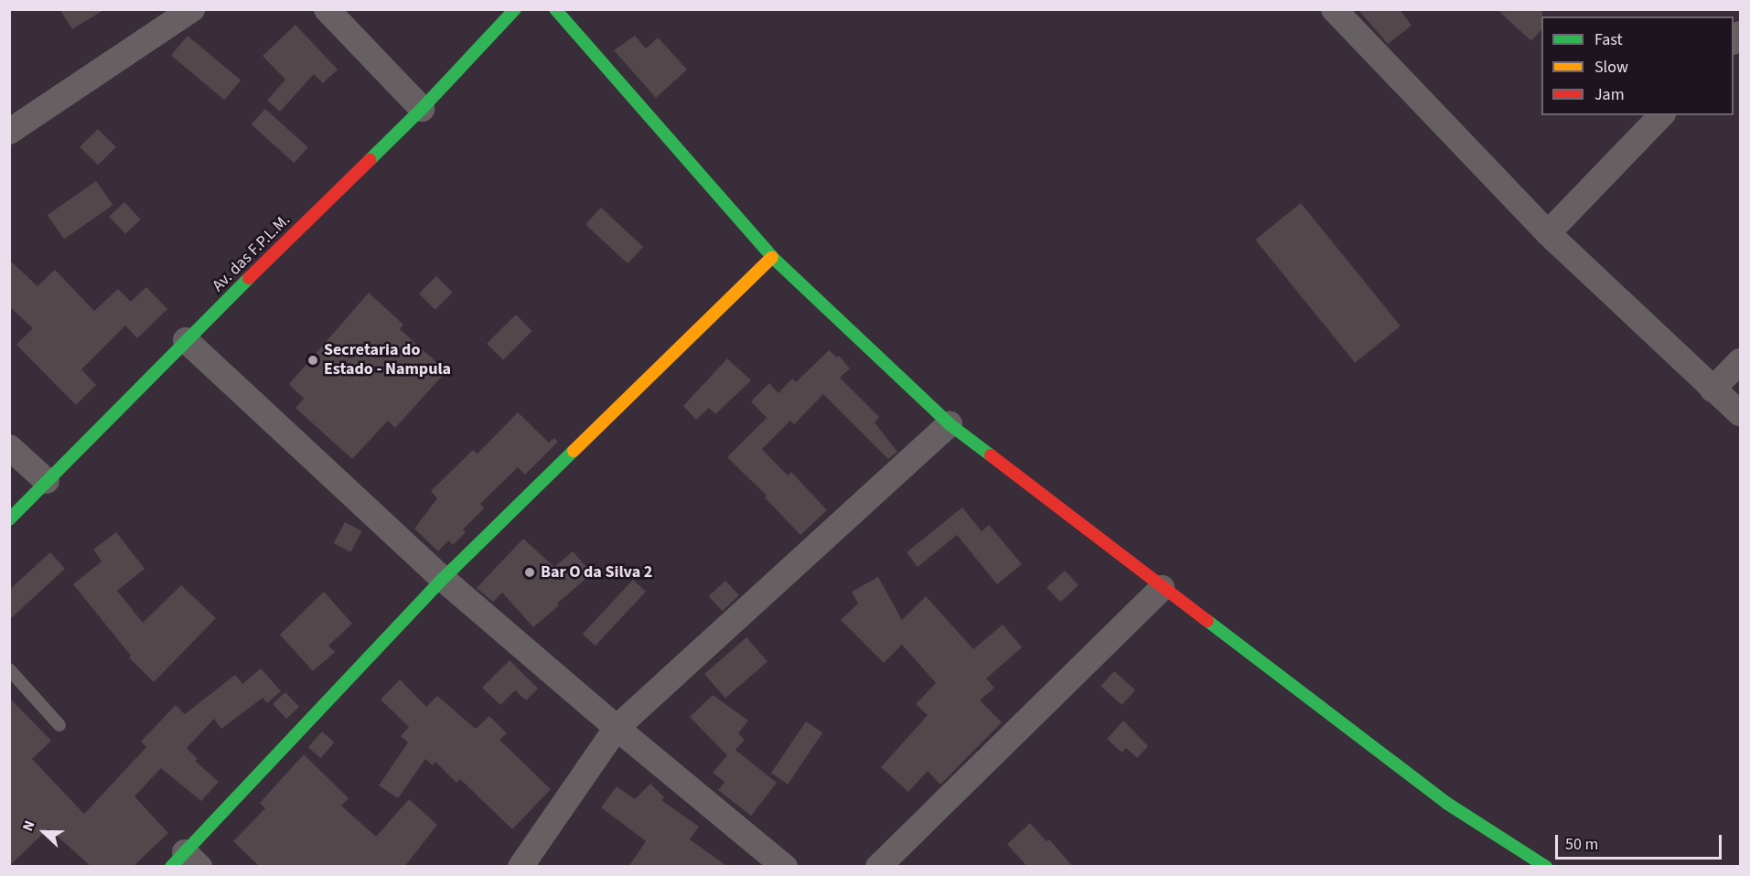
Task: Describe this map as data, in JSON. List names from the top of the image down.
{
  "streets": {
    "street": ["Av. das F.P.L.M."]
  },
  "places": ["Secretaria do Estado - Nampula", "Bar O da Silva 2"],
  "legend": ["Fast", "Slow", "Jam"],
  "scale_bar": "50 m",
  "north": "left"
}
